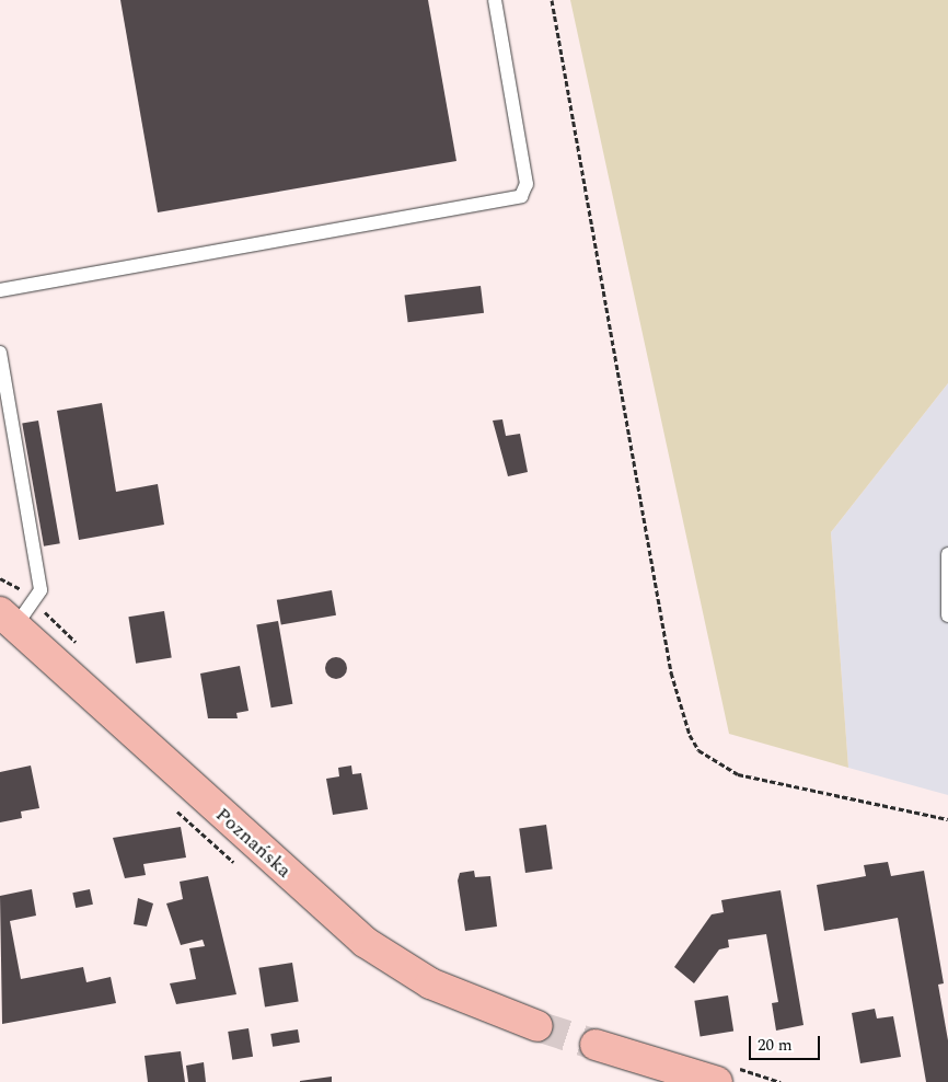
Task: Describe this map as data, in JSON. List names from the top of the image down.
{
  "streets": {
    "street": ["Poznańska"]
  },
  "scale_bar": "20 m"
}
